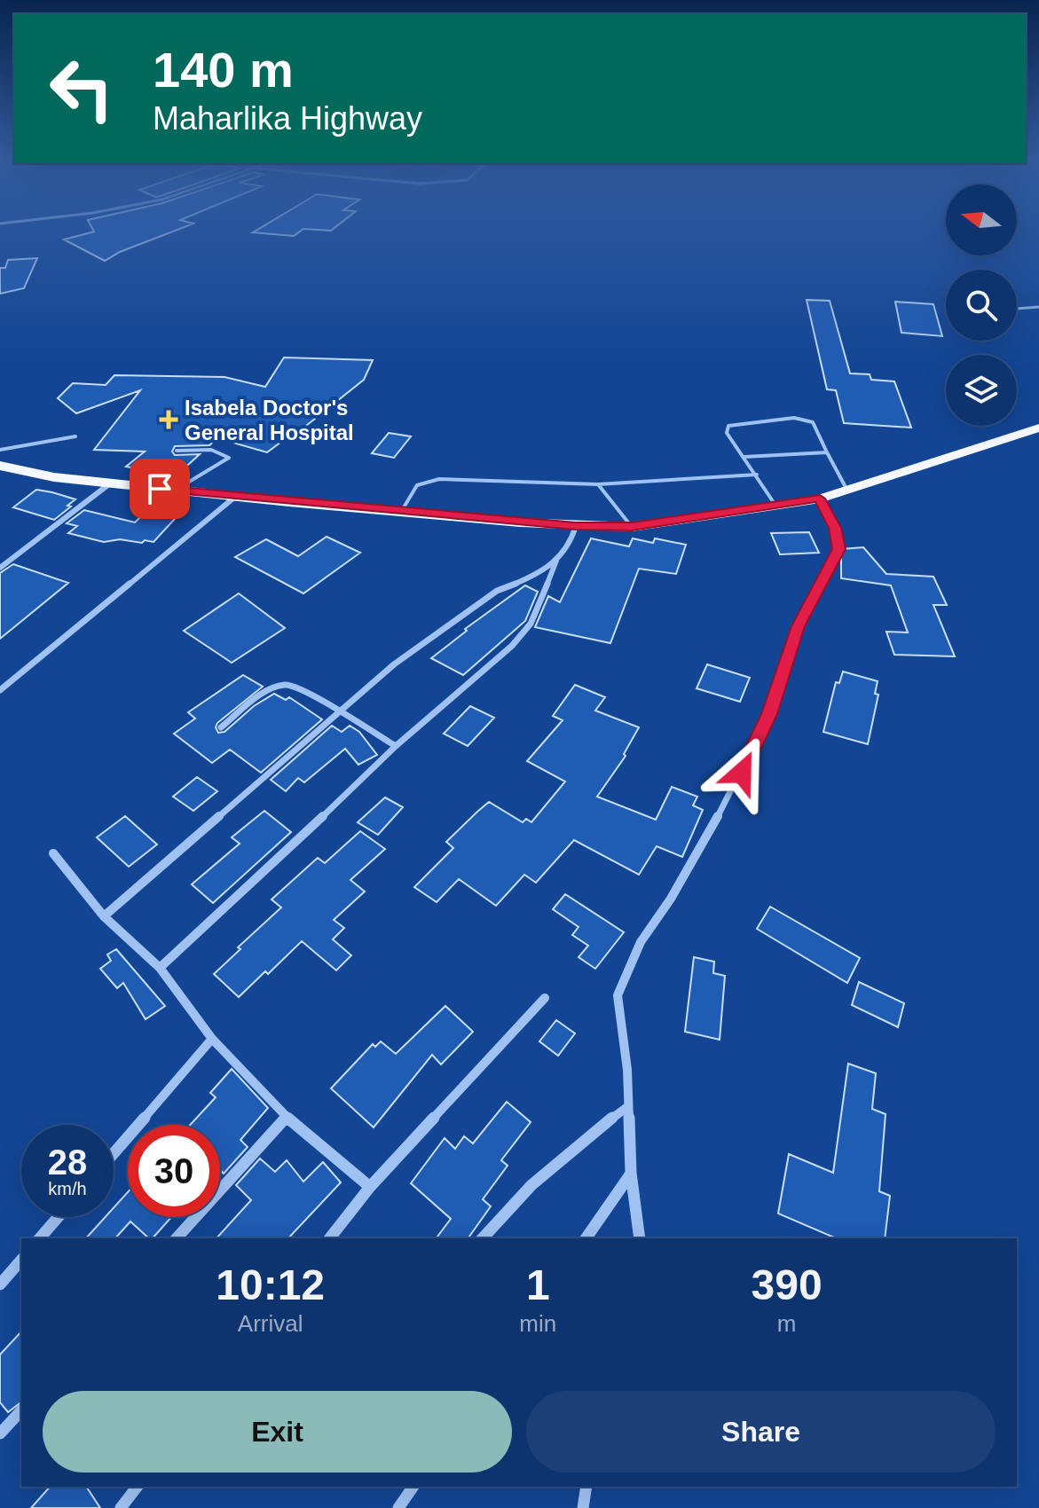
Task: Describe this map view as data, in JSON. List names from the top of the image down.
{
  "places": {
    "health": ["Isabela Doctor's General Hospital"]
  },
  "north": "left",
  "page": {
    "turn": ["140 m", "Maharlika Highway"],
    "speed": "28 km/h",
    "limit": "30",
    "eta": [
      "10:12",
      "Arrival",
      "1",
      "min",
      "390",
      "m"
    ],
    "buttons": ["Exit", "Share"]
  }
}
